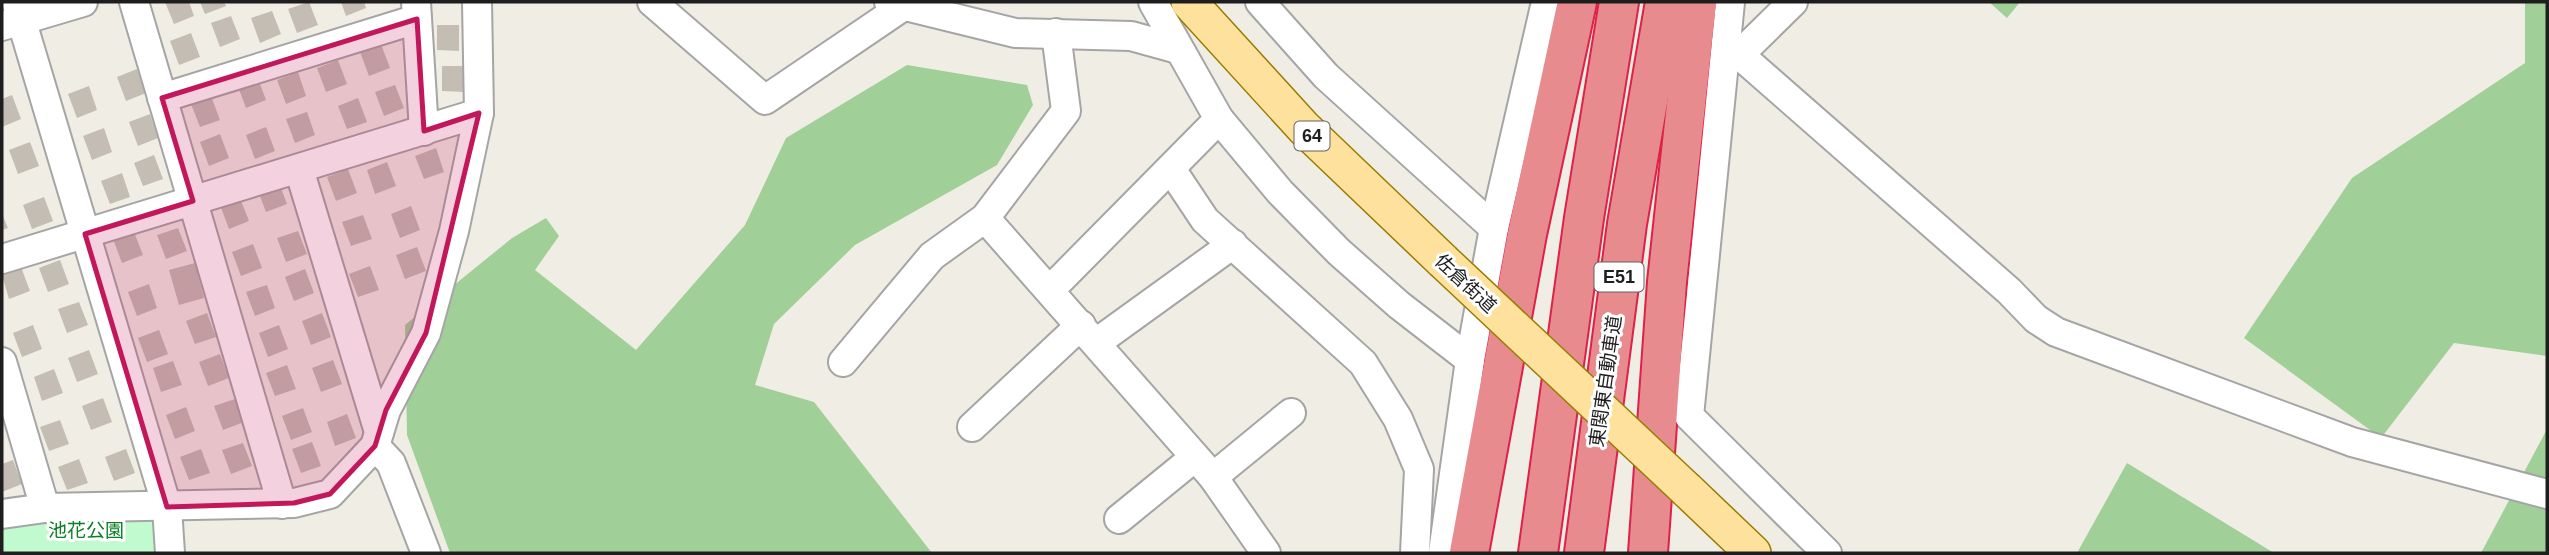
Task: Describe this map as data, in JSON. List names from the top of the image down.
{
  "streets": {
    "highway": ["E51", "東関東自動車道"],
    "main road": ["64", "佐倉街道"]
  },
  "parks": ["池花公園"]
}
